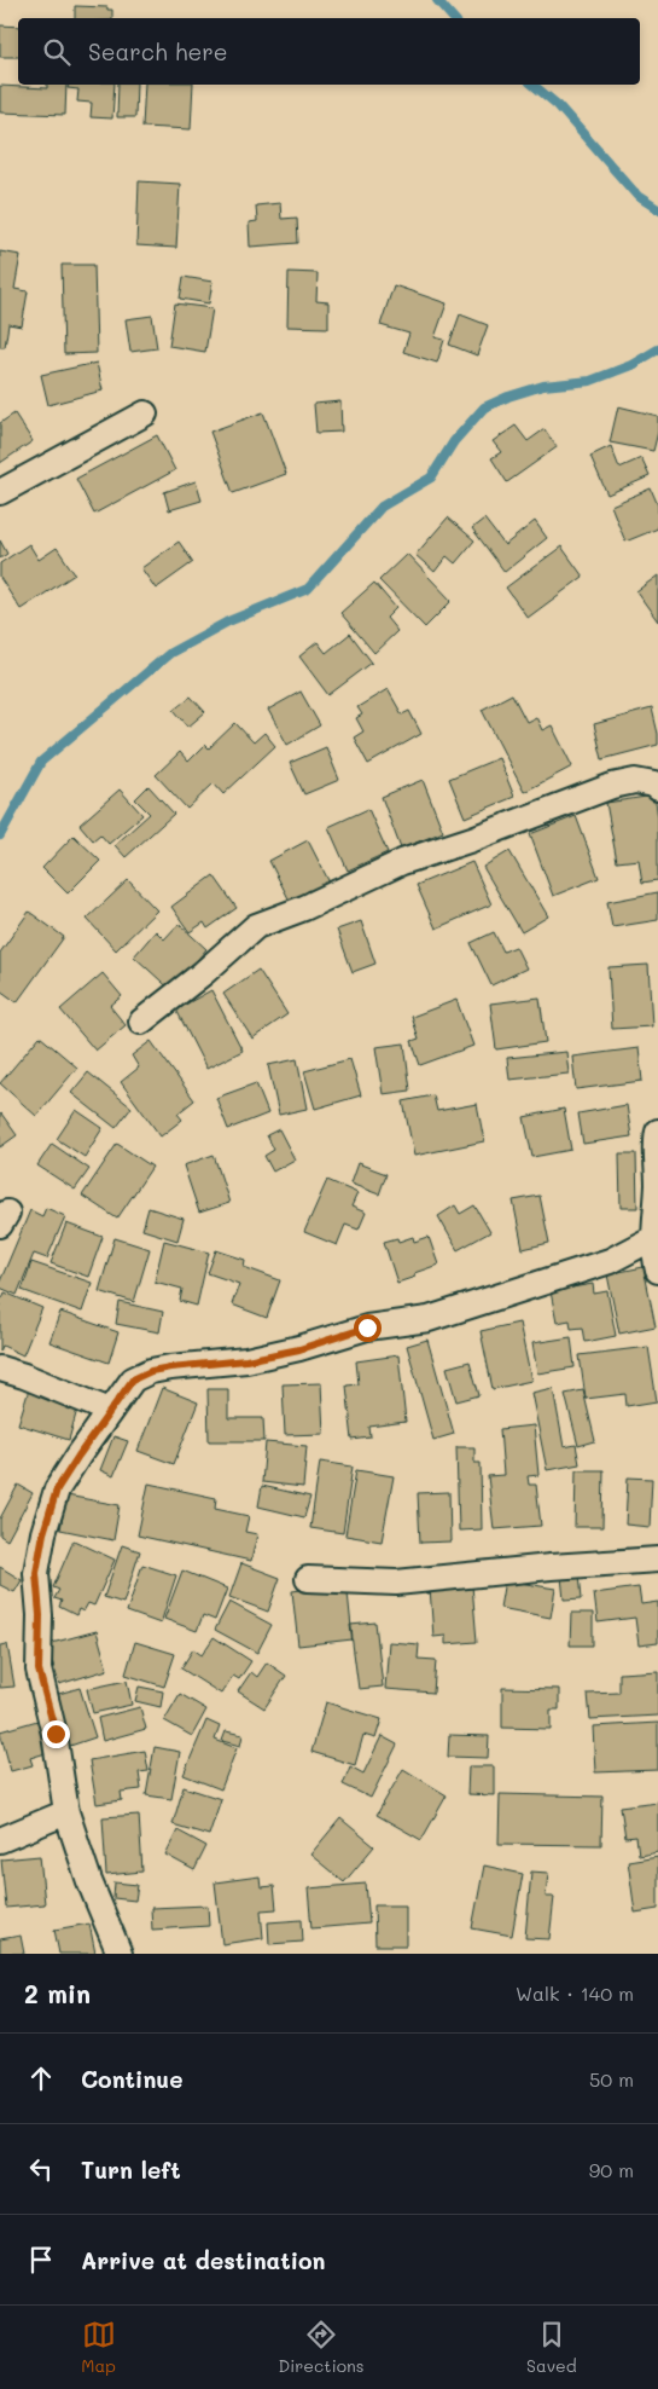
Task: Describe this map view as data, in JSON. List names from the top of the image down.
{
  "page": {
    "search": "Search here",
    "heading": ["2 min", "Walk · 140 m"],
    "list": [
      ["Continue", "50 m"],
      ["Turn left", "90 m"],
      "Arrive at destination"
    ],
    "nav": ["Map", "Directions", "Saved"]
  }
}
